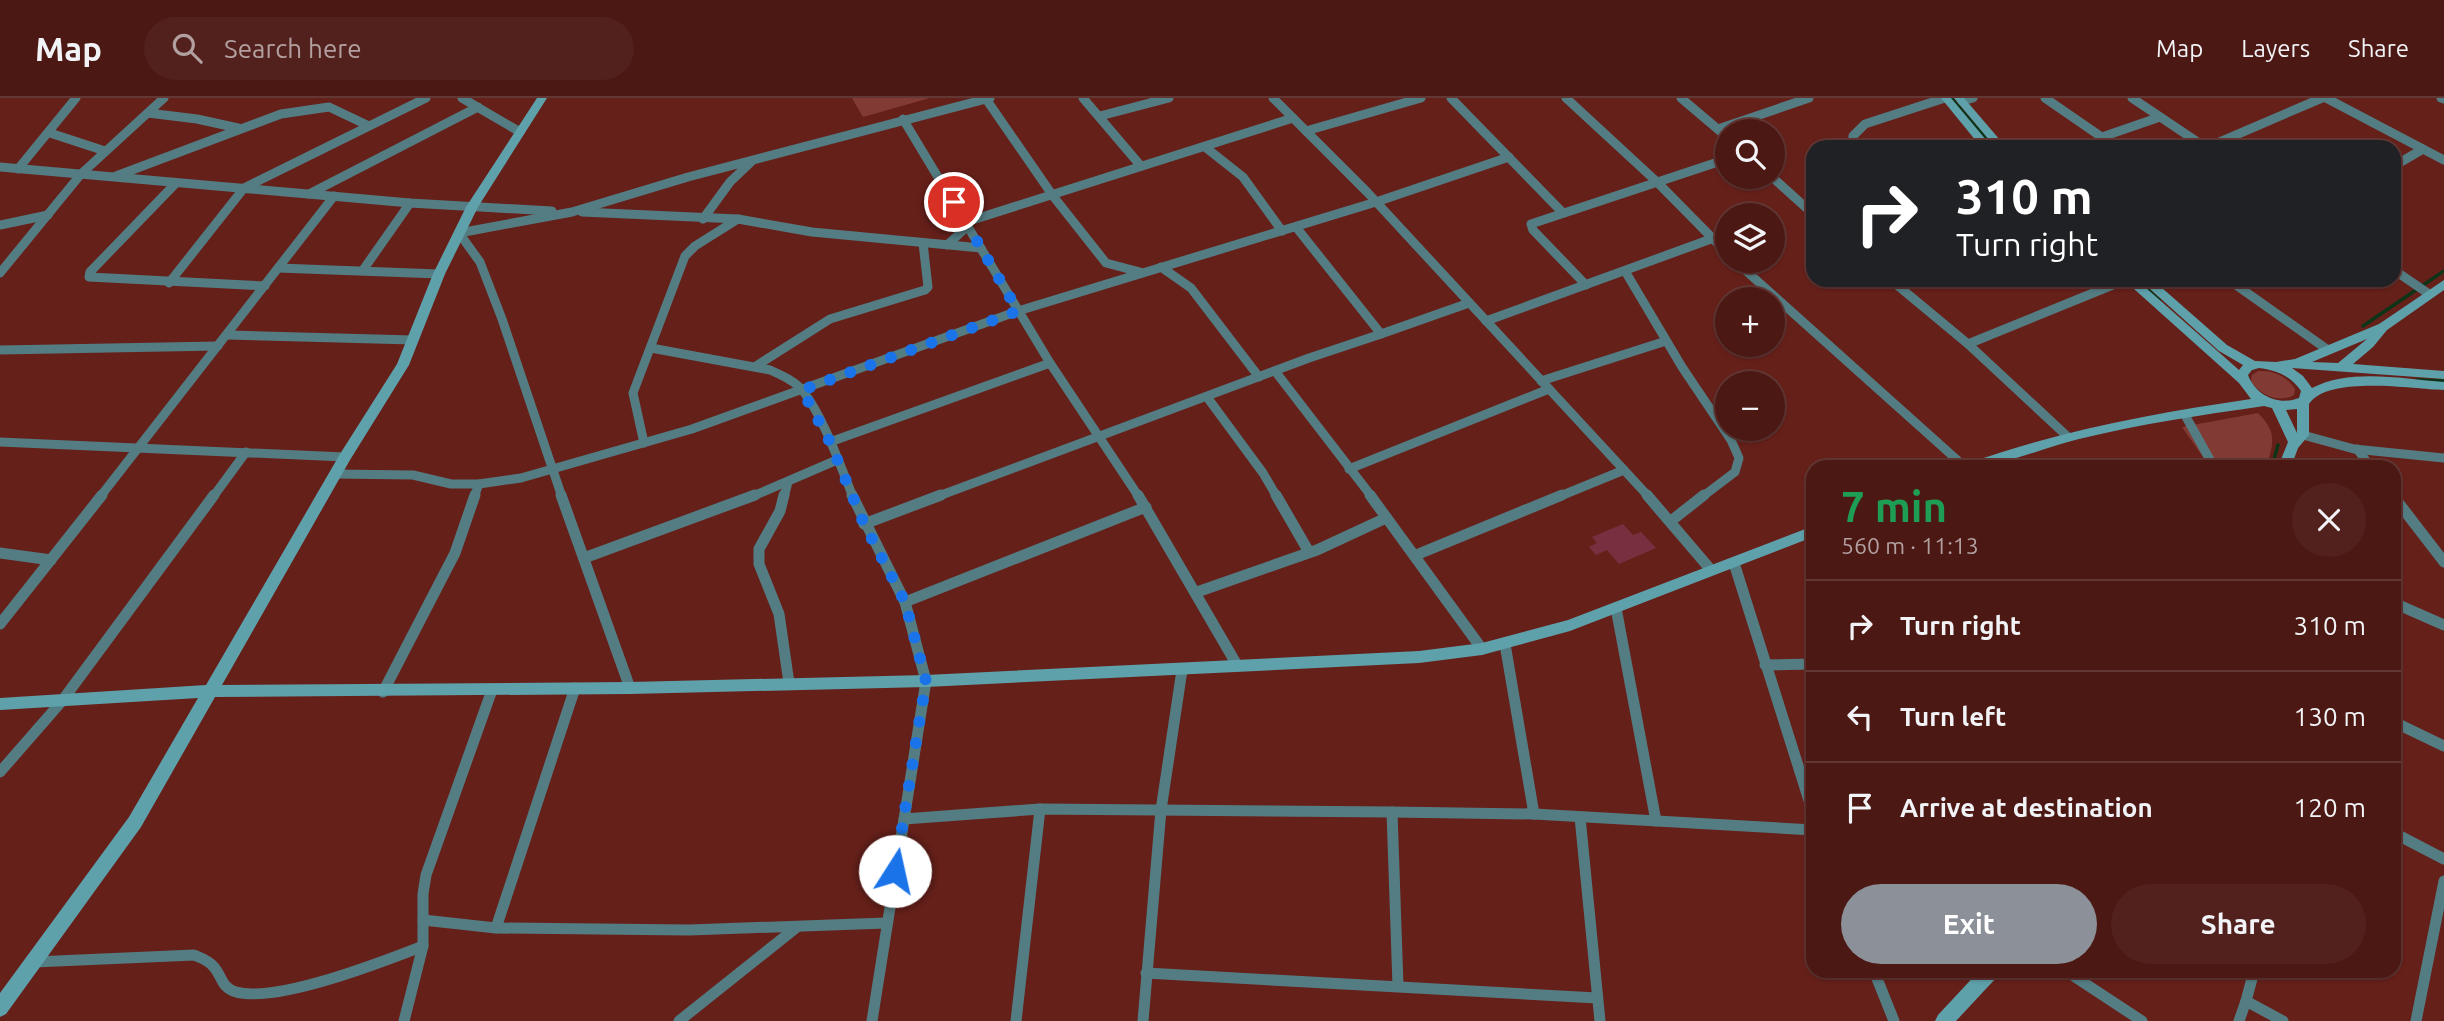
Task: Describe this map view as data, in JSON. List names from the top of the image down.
{
  "page": {
    "header": "Map",
    "search": "Search here",
    "nav": ["Map", "Layers", "Share"],
    "map_buttons": ["+", "−"],
    "turn": ["310 m", "Turn right"],
    "heading": ["7 min", "560 m · 11:13"],
    "list": [
      {
        "name": "Turn right",
        "value": "310 m"
      },
      {
        "name": "Turn left",
        "value": "130 m"
      },
      {
        "name": "Arrive at destination",
        "value": "120 m"
      }
    ],
    "buttons": ["Exit", "Share"]
  }
}
